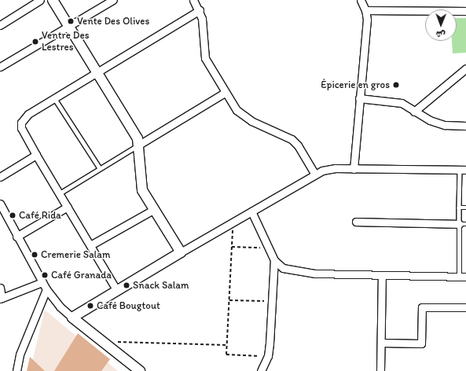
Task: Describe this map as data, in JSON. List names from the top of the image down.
{
  "places": [
    "Vente Des Olives",
    "Ventre Des Lestres",
    "Épicerie en gros",
    "Café Rida",
    "Cremerie Salam",
    "Café Granada",
    "Snack Salam",
    "Café Bougtout"
  ],
  "north": "bottom"
}
